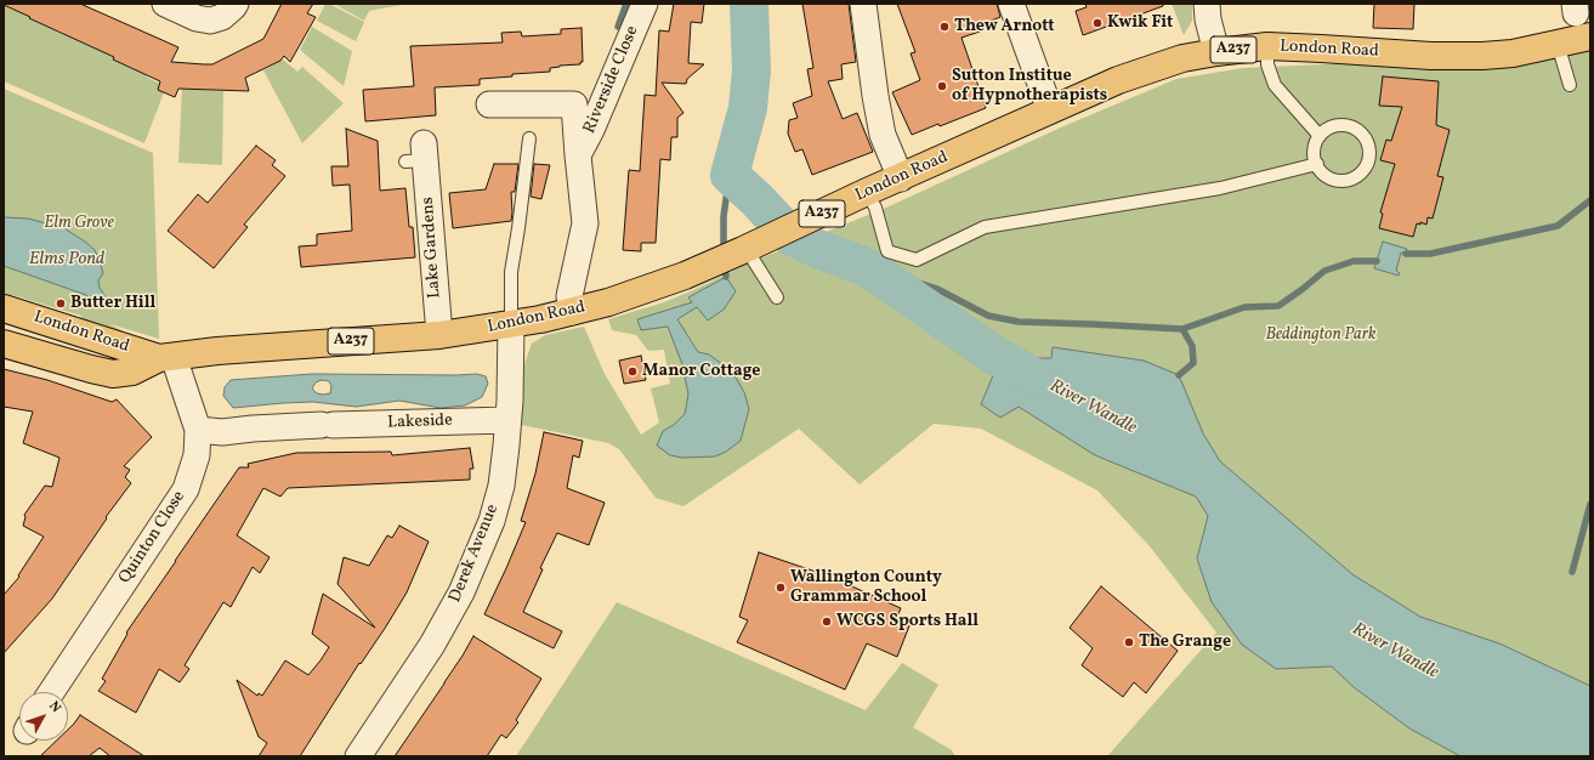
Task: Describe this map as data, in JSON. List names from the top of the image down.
{
  "streets": {
    "main road": ["A237", "London Road"],
    "street": [
      "Riverside Close",
      "Lake Gardens",
      "Lakeside",
      "Quinton Close",
      "Derek Avenue"
    ]
  },
  "crossings": [
    ["London Road", "Riverside Close"],
    ["London Road", "Lake Gardens"],
    ["London Road", "Quinton Close"],
    ["London Road", "Derek Avenue"],
    ["Lakeside", "Quinton Close"],
    ["Lakeside", "Derek Avenue"]
  ],
  "water": ["Elms Pond", "River Wandle"],
  "parks": ["Elm Grove", "Beddington Park"],
  "places": [
    "Kwik Fit",
    "Thew Arnott",
    "Sutton Institue of Hypnotherapists",
    "Butter Hill",
    "Manor Cottage",
    "Wallington County Grammar School",
    "WCGS Sports Hall",
    "The Grange"
  ],
  "north": "top right"
}
